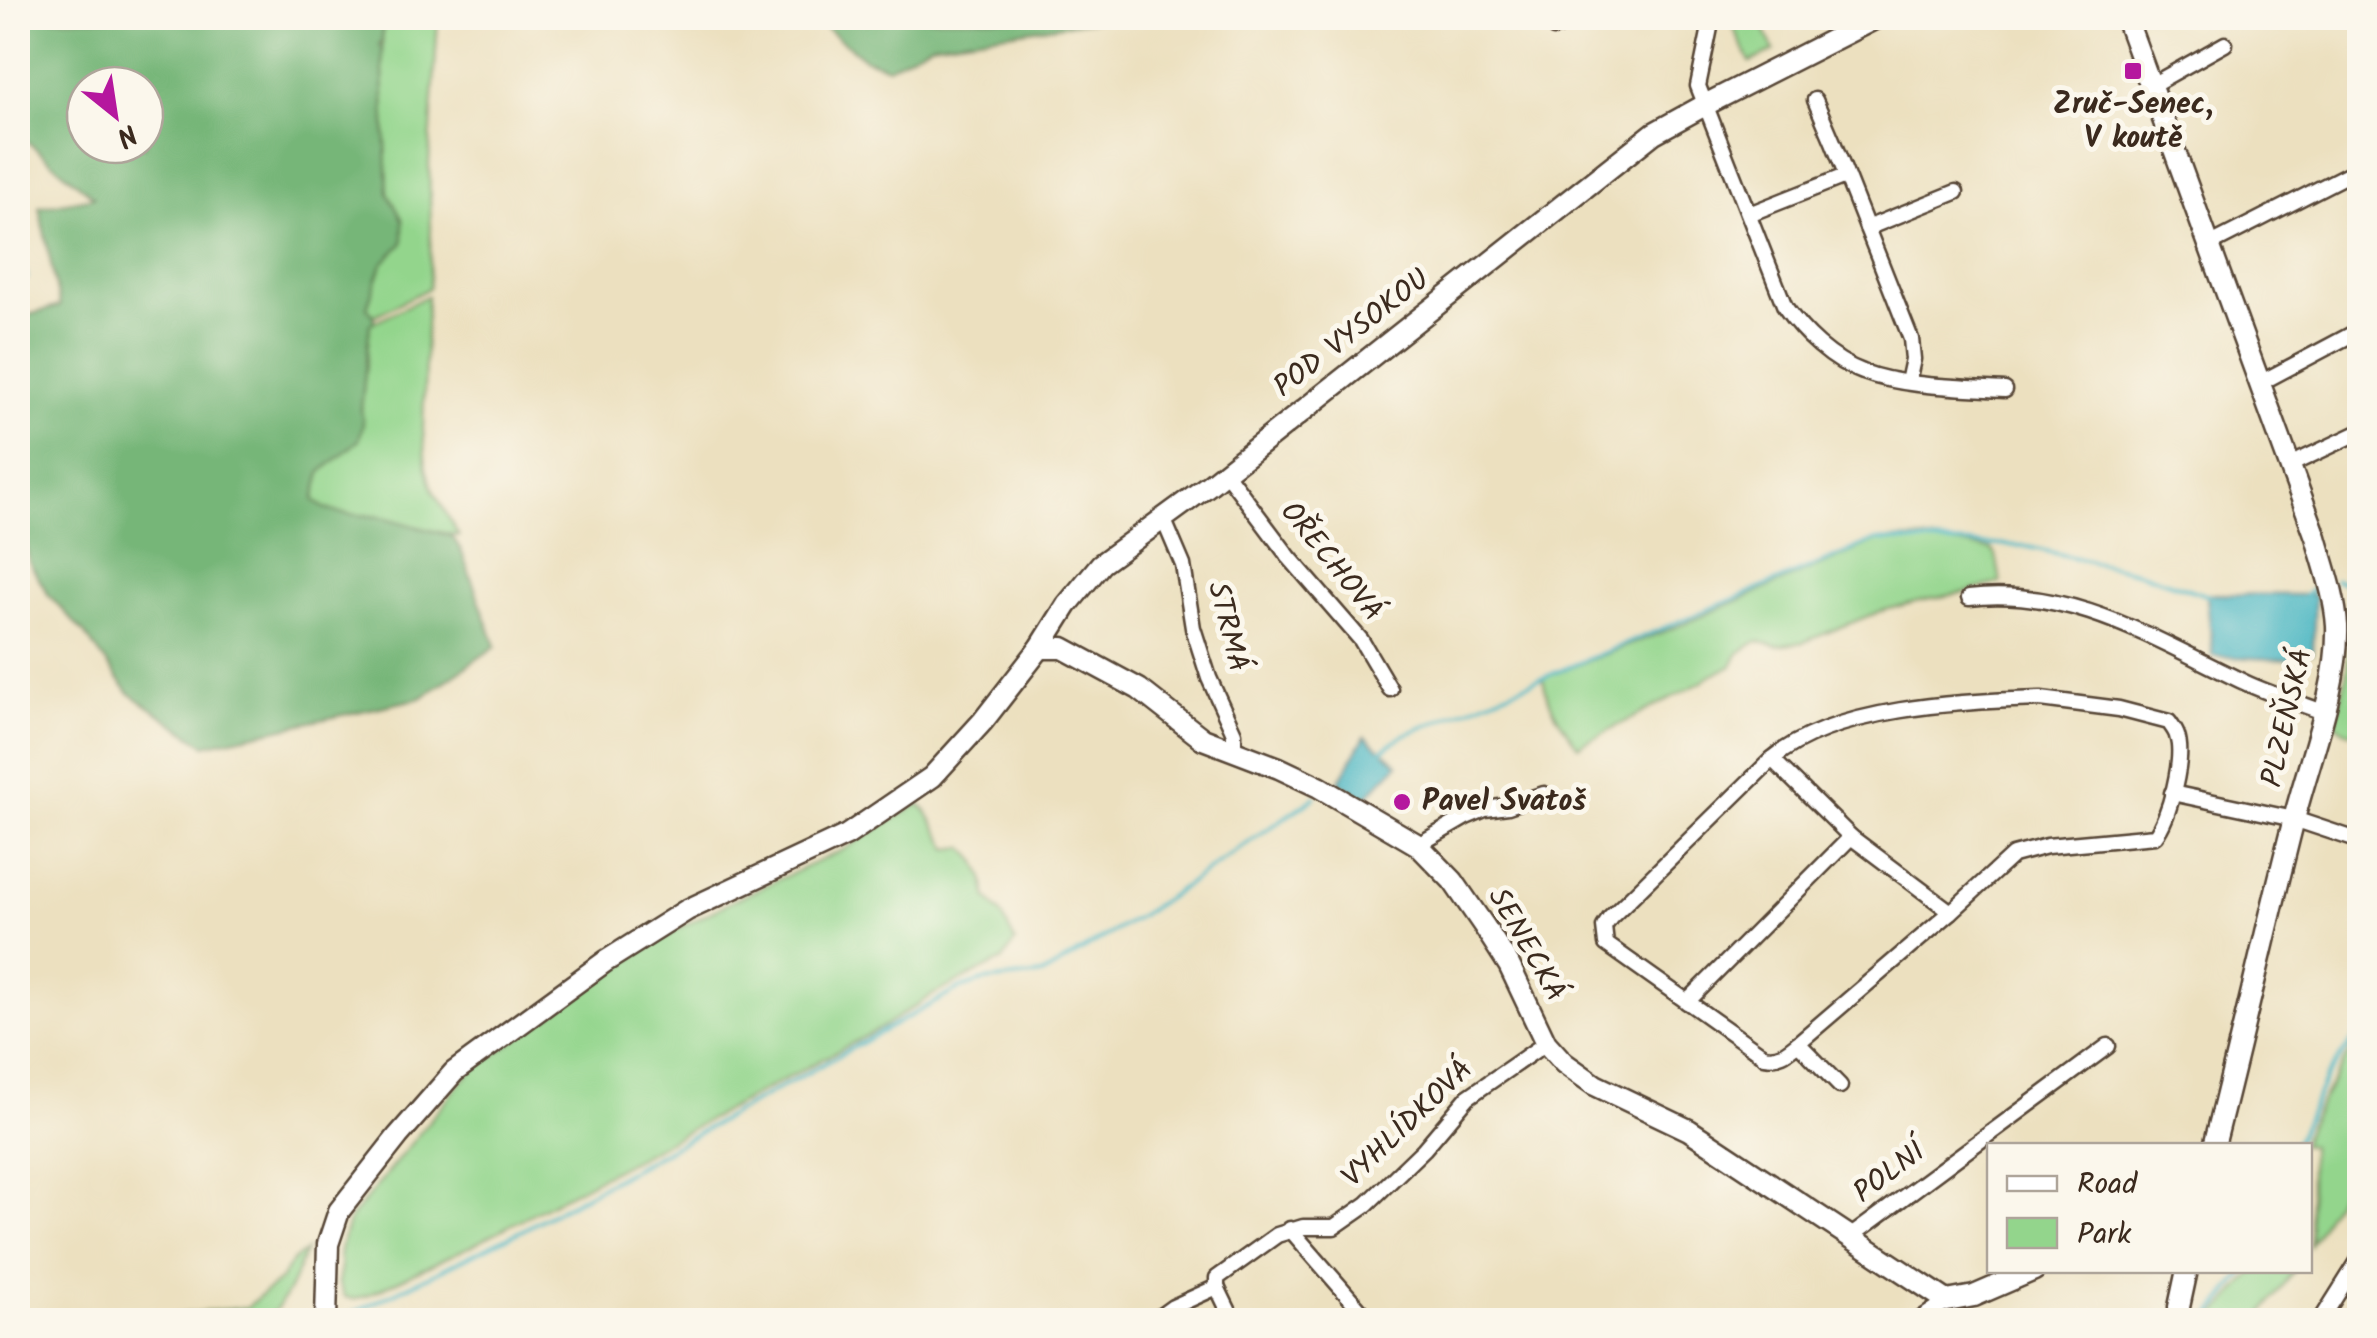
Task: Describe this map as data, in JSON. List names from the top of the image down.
{
  "streets": {
    "street": [
      "POD VYSOKOU",
      "OŘECHOVÁ",
      "STRMÁ",
      "PLZEŇSKÁ",
      "SENECKÁ",
      "VYHLÍDKOVÁ",
      "POLNÍ"
    ]
  },
  "crossings": [
    ["POD VYSOKOU", "OŘECHOVÁ"],
    ["POD VYSOKOU", "STRMÁ"],
    ["POD VYSOKOU", "SENECKÁ"],
    ["STRMÁ", "SENECKÁ"],
    ["SENECKÁ", "VYHLÍDKOVÁ"],
    ["SENECKÁ", "POLNÍ"]
  ],
  "places": {
    "transit": ["Zruč-Senec, V koutě"],
    "other": ["Pavel Svatoš"]
  },
  "legend": ["Road", "Park"],
  "north": "bottom right"
}
